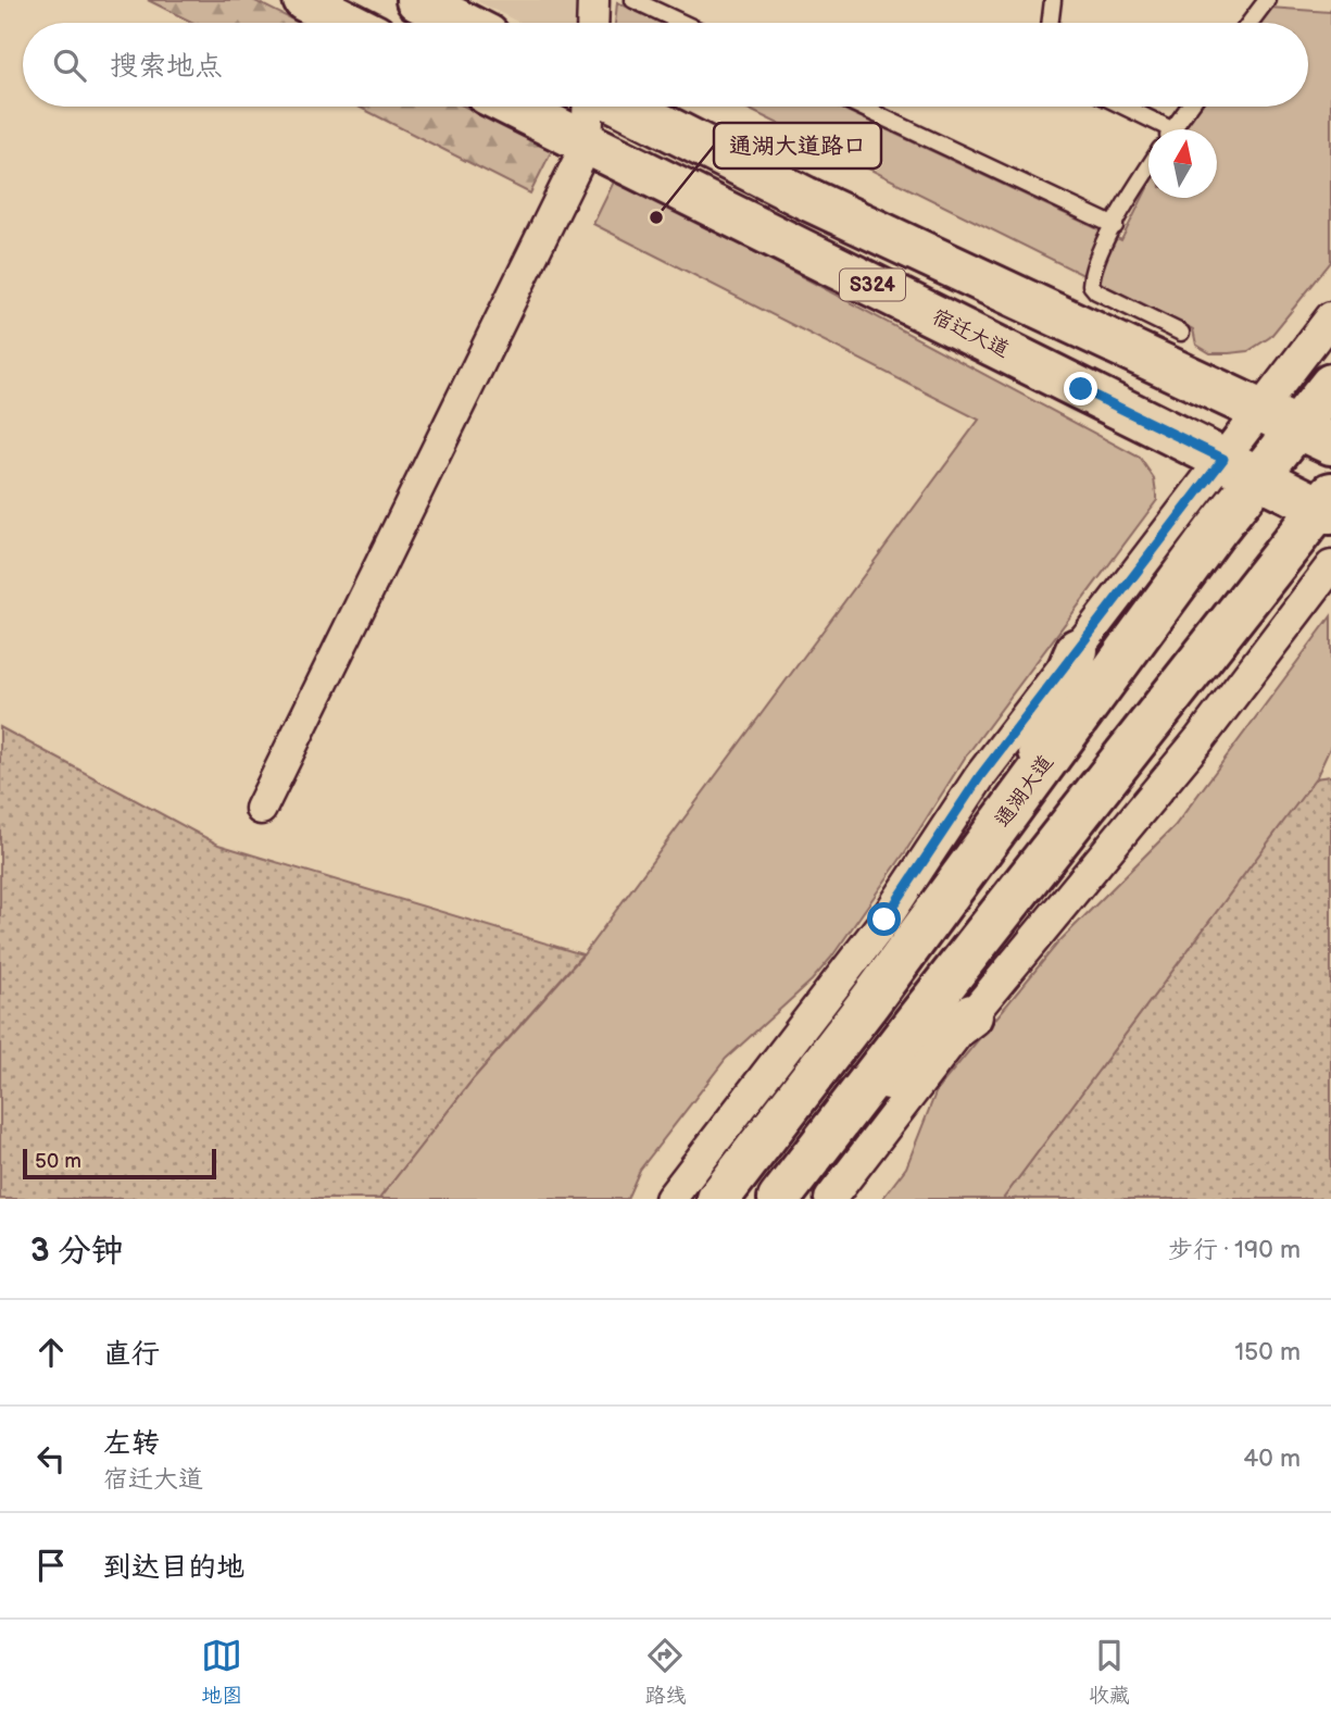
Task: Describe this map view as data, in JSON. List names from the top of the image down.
{
  "streets": {
    "main road": ["S324", "宿迁大道", "通湖大道"]
  },
  "crossings": [
    ["S324", "通湖大道"],
    ["宿迁大道", "通湖大道"]
  ],
  "places": ["通湖大道路口"],
  "scale_bar": "50 m",
  "north": "top",
  "page": {
    "search": "搜索地点",
    "scale": "50 m",
    "heading": ["3 分钟", "步行 · 190 m"],
    "list": [
      ["直行", "150 m"],
      ["左转", "宿迁大道", "40 m"],
      "到达目的地"
    ],
    "nav": ["地图", "路线", "收藏"]
  }
}
